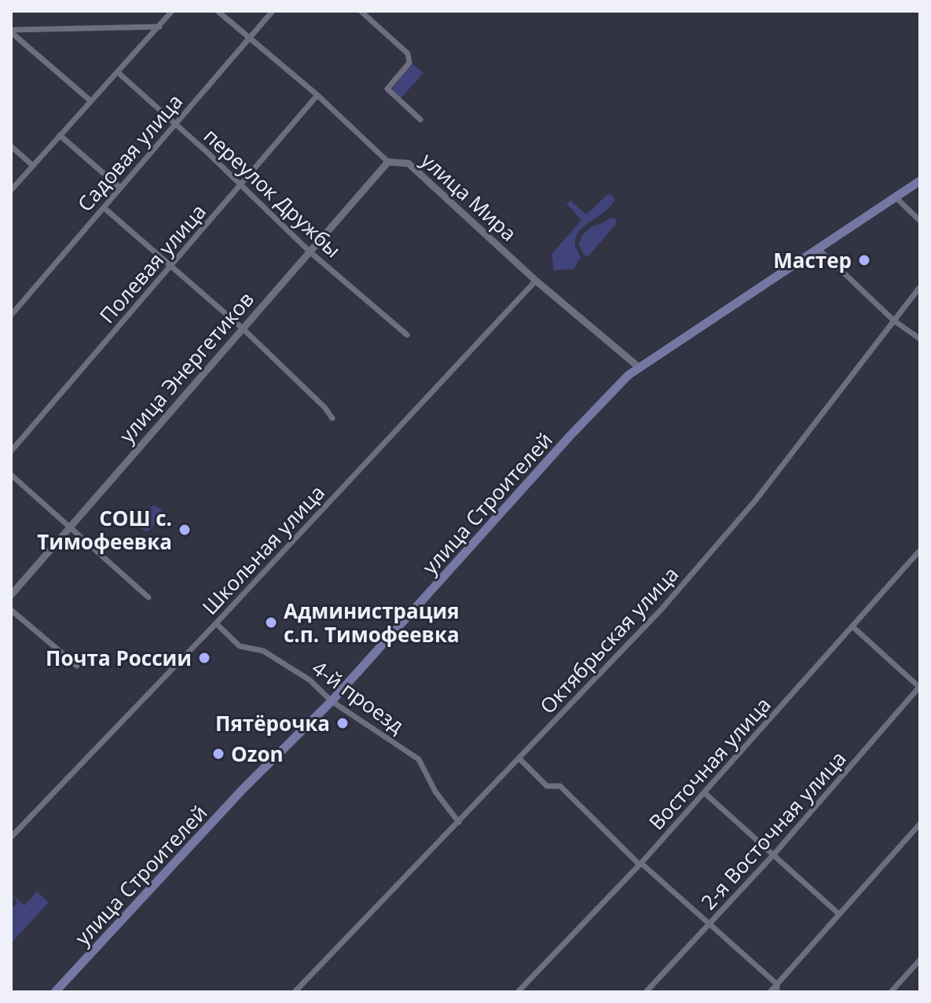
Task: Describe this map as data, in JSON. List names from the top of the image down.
{
  "streets": {
    "main road": ["улица Строителей"],
    "street": [
      "Садовая улица",
      "переулок Дружбы",
      "улица Мира",
      "Полевая улица",
      "улица Энергетиков",
      "Школьная улица",
      "Октябрьская улица",
      "4-й проезд",
      "Восточная улица",
      "2-я Восточная улица"
    ]
  },
  "crossings": [
    ["Садовая улица", "переулок Дружбы"],
    ["Садовая улица", "улица Мира"],
    ["переулок Дружбы", "Полевая улица"],
    ["переулок Дружбы", "улица Энергетиков"],
    ["улица Мира", "Полевая улица"],
    ["улица Мира", "улица Энергетиков"],
    ["улица Мира", "улица Строителей"],
    ["улица Мира", "Школьная улица"],
    ["улица Строителей", "4-й проезд"],
    ["Школьная улица", "4-й проезд"],
    ["Октябрьская улица", "4-й проезд"]
  ],
  "places": [
    "Мастер",
    "СОШ с. Тимофеевка",
    "Администрация с.п. Тимофеевка",
    "Почта России",
    "Пятёрочка",
    "Ozon"
  ]
}
